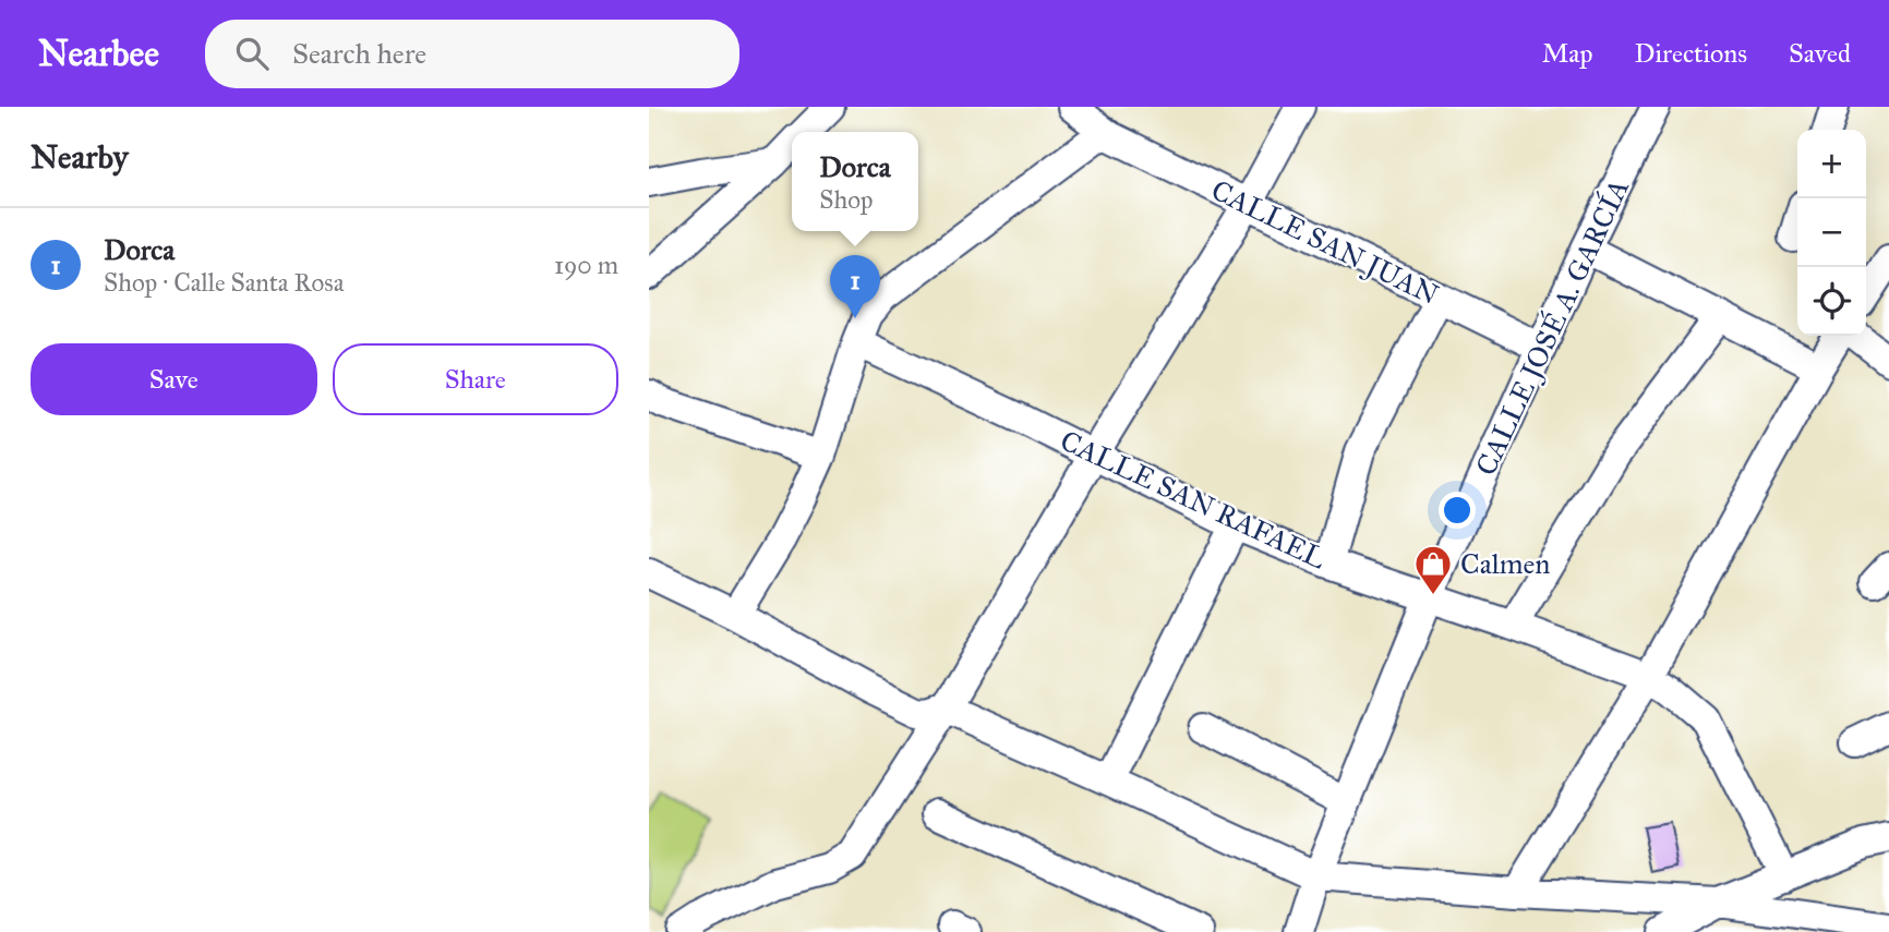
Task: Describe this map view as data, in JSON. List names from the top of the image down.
{
  "streets": {
    "street": ["CALLE SAN JUAN", "CALLE JOSÉ A. GARCÍA", "CALLE SAN RAFAEL"]
  },
  "crossings": [
    ["CALLE SAN JUAN", "CALLE JOSÉ A. GARCÍA"],
    ["CALLE JOSÉ A. GARCÍA", "CALLE SAN RAFAEL"]
  ],
  "places": {
    "shop": ["Calmen"]
  },
  "page": {
    "header": "Nearbee",
    "search": "Search here",
    "nav": ["Map", "Directions", "Saved"],
    "heading": "Nearby",
    "map_buttons": ["+", "−"],
    "popup": ["Dorca", "Shop"],
    "list": [
      {
        "mark": "1",
        "name": "Dorca",
        "note": "Shop · Calle Santa Rosa",
        "value": "190 m"
      }
    ],
    "pins": "1",
    "buttons": ["Save", "Share"]
  }
}
